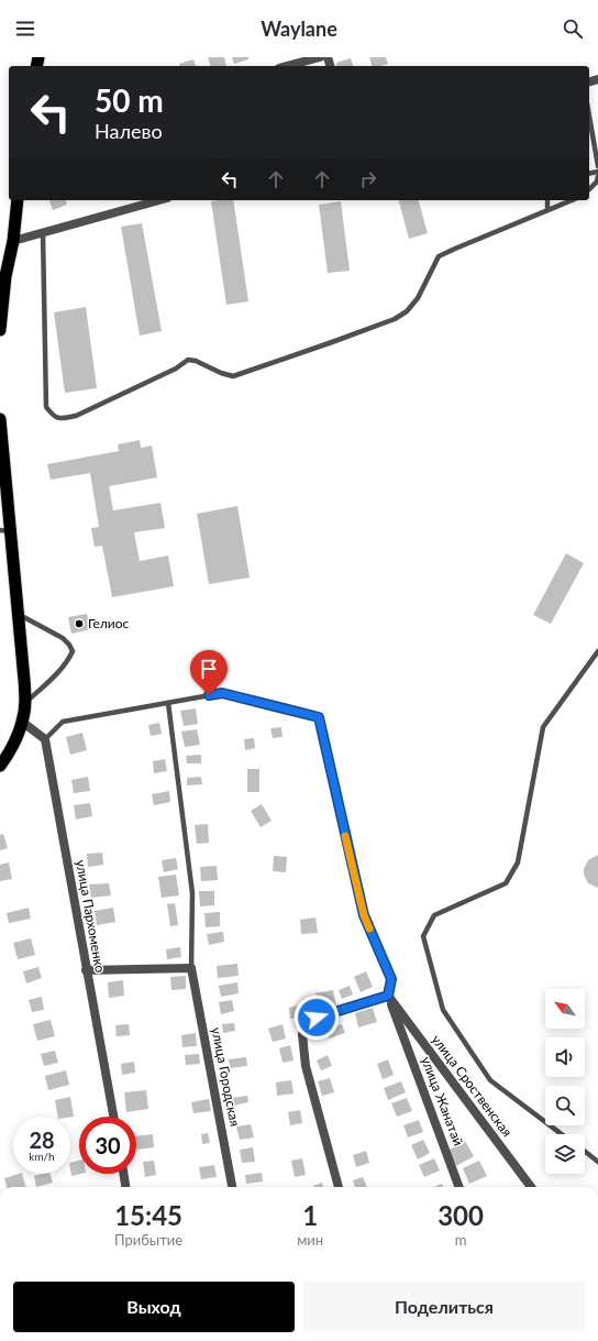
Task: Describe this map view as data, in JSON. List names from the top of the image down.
{
  "streets": {
    "street": [
      "улица Пархоменко",
      "улица Городская",
      "улица Сроственская",
      "улица Жанатай"
    ]
  },
  "crossings": [
    ["улица Сроственская", "улица Жанатай"]
  ],
  "places": ["Гелиос"],
  "north": "top left",
  "page": {
    "header": "Waylane",
    "turn": ["50 m", "Налево"],
    "speed": "28 km/h",
    "limit": "30",
    "eta": [
      "15:45",
      "Прибытие",
      "1",
      "мин",
      "300",
      "m"
    ],
    "buttons": ["Выход", "Поделиться"]
  }
}
